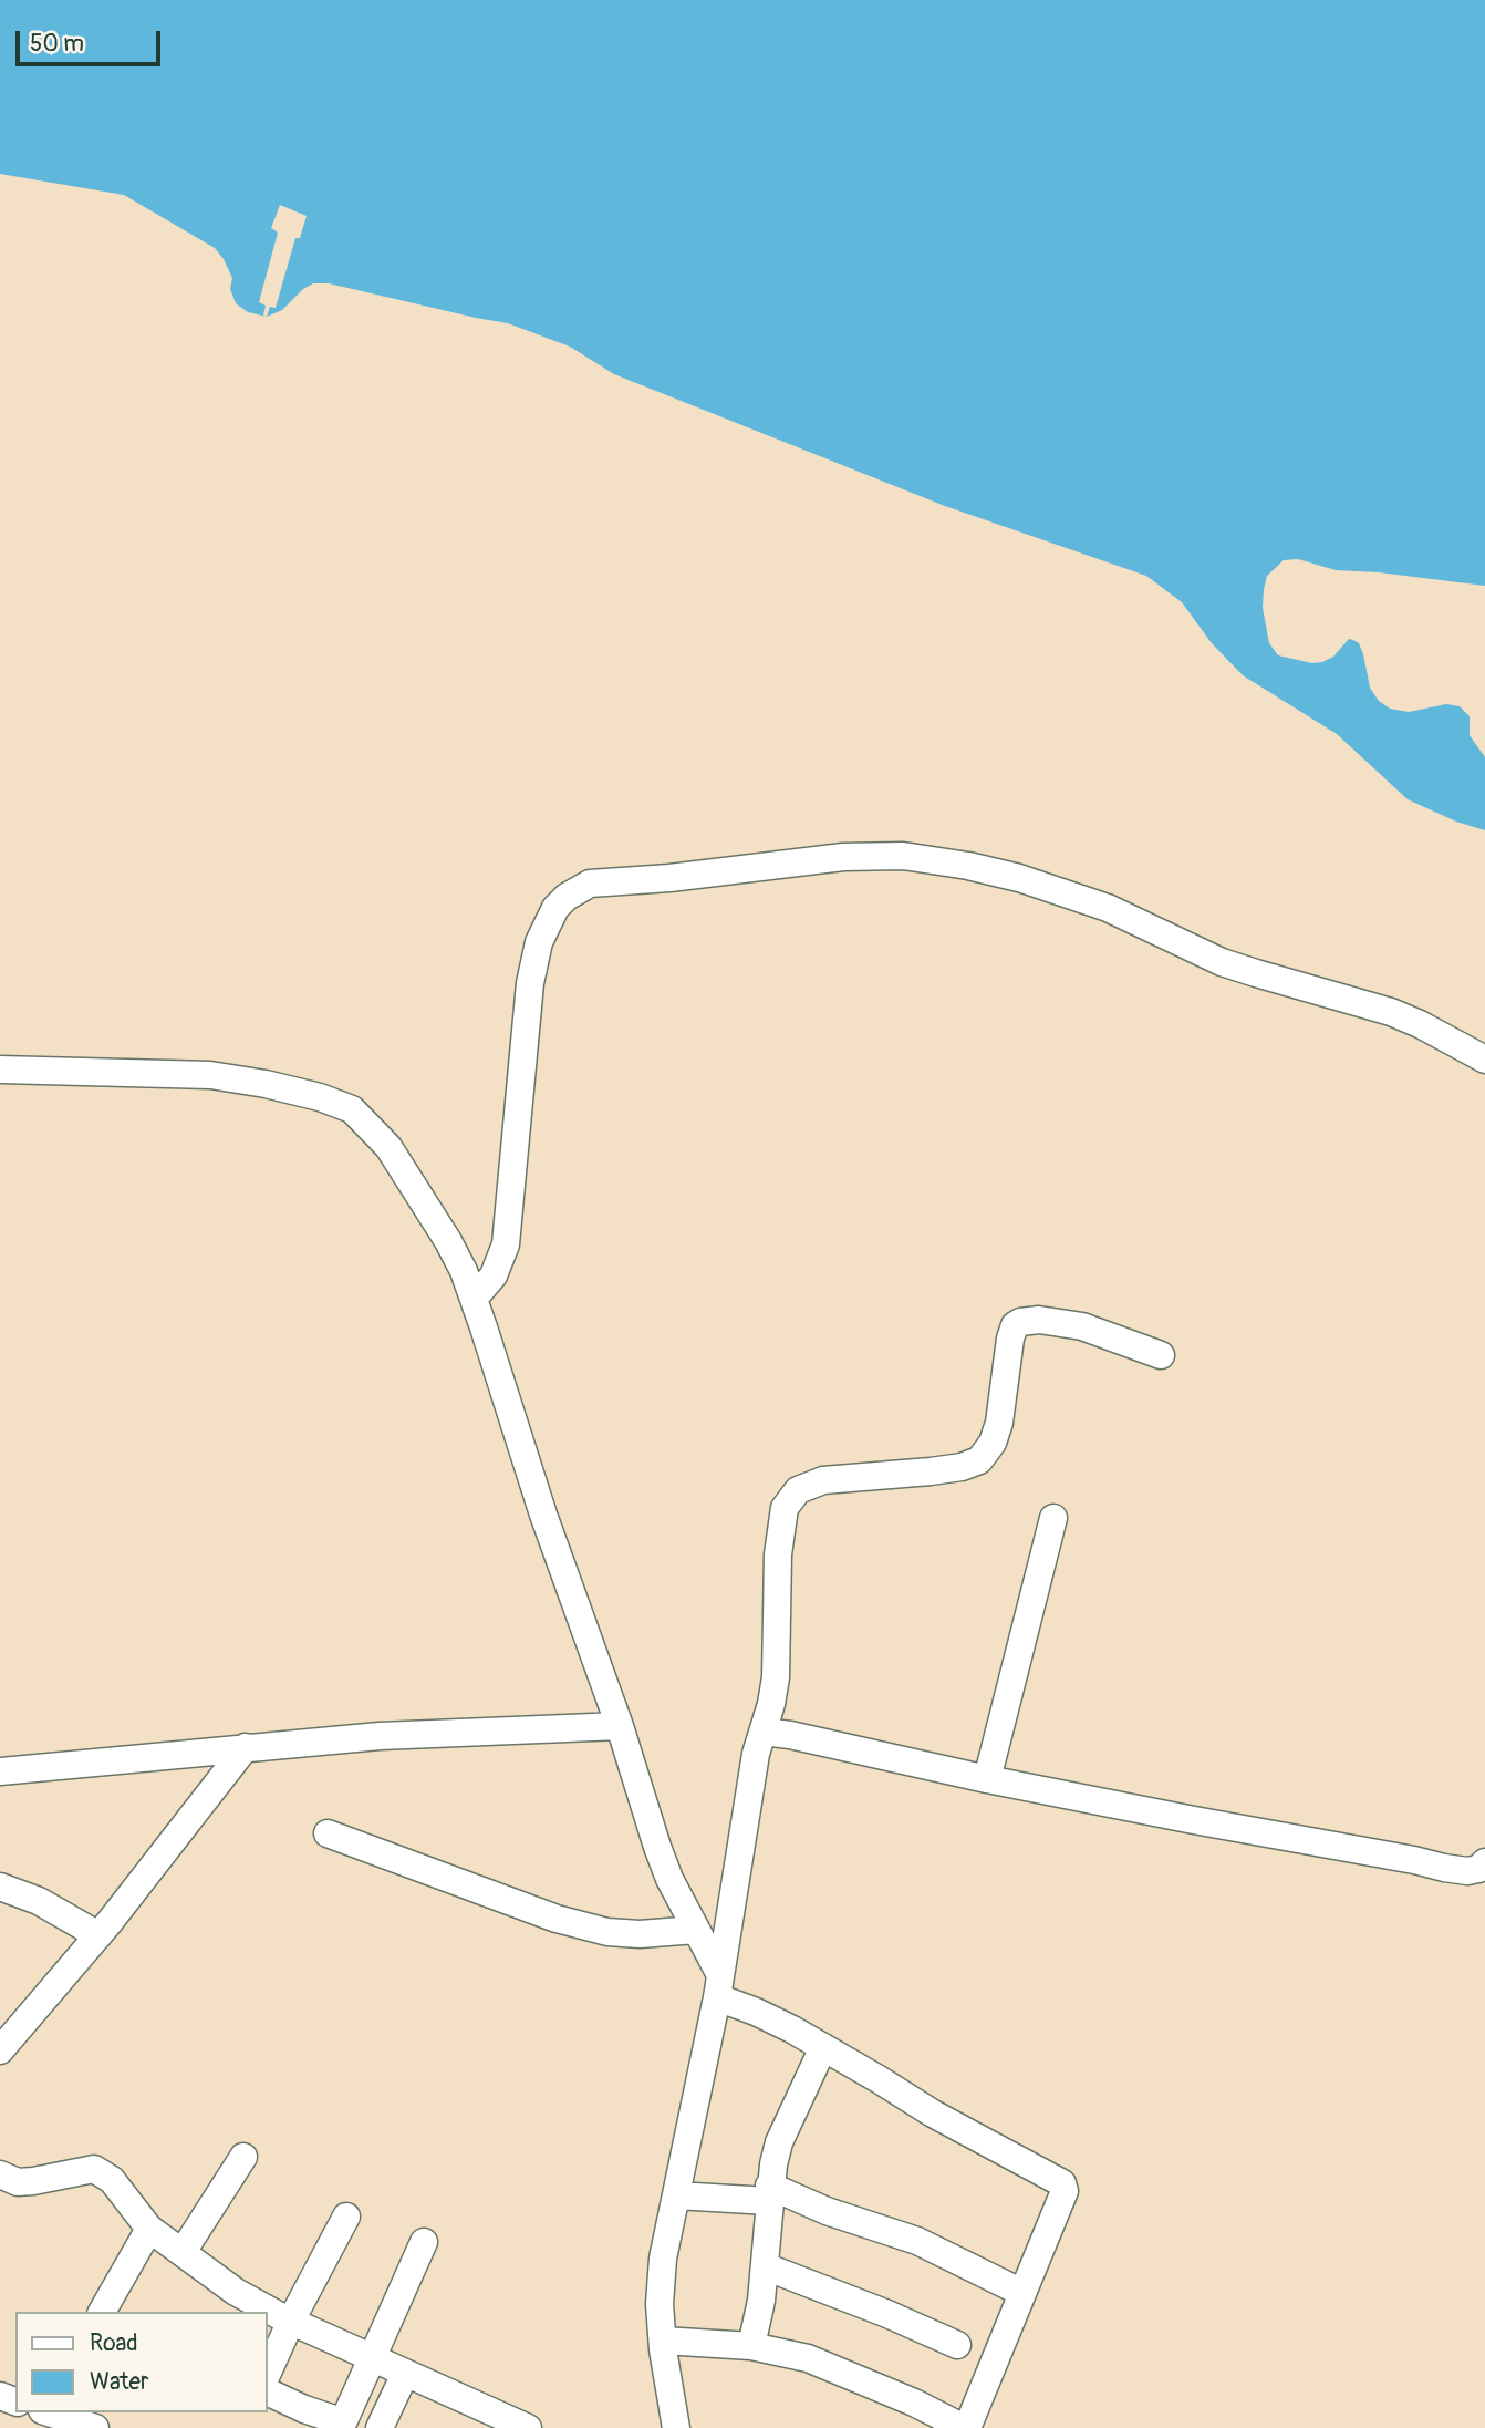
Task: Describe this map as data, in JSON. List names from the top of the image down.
{
  "legend": ["Road", "Water"],
  "scale_bar": "50 m"
}
